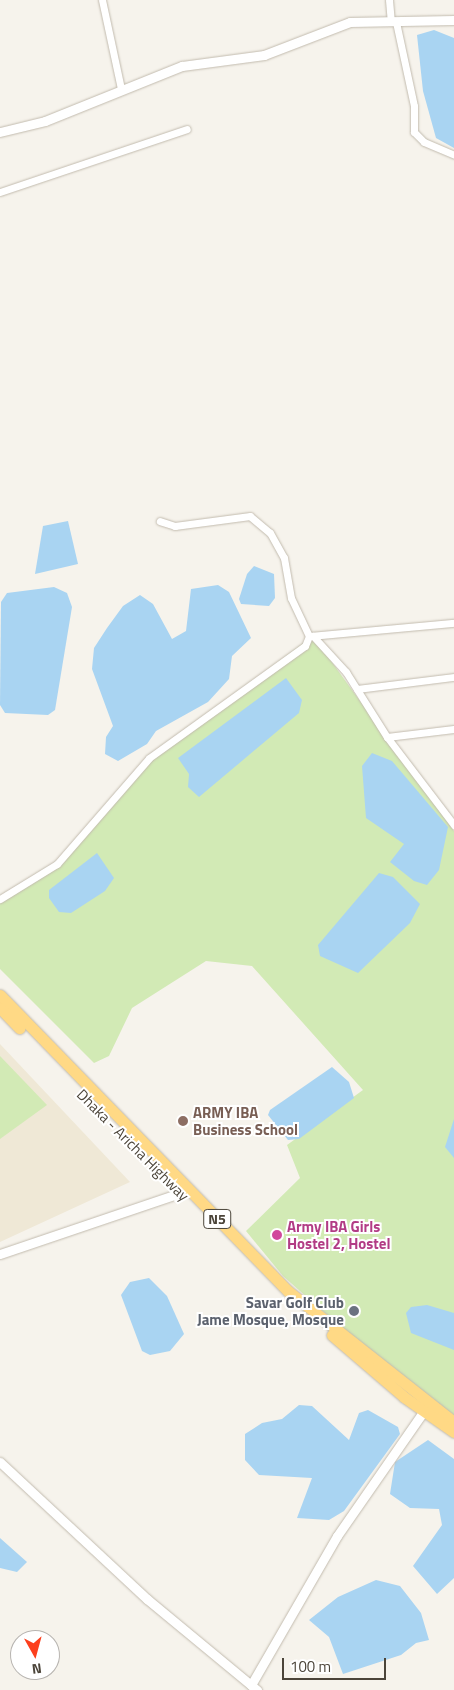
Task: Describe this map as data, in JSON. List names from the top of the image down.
{
  "streets": {
    "highway": ["Dhaka - Aricha Highway", "N5"]
  },
  "crossings": [
    ["Dhaka - Aricha Highway", "N5"]
  ],
  "places": ["ARMY IBA Business School", "Army IBA Girls Hostel 2, Hostel", "Savar Golf Club Jame Mosque, Mosque"],
  "scale_bar": "100 m",
  "north": "bottom"
}
